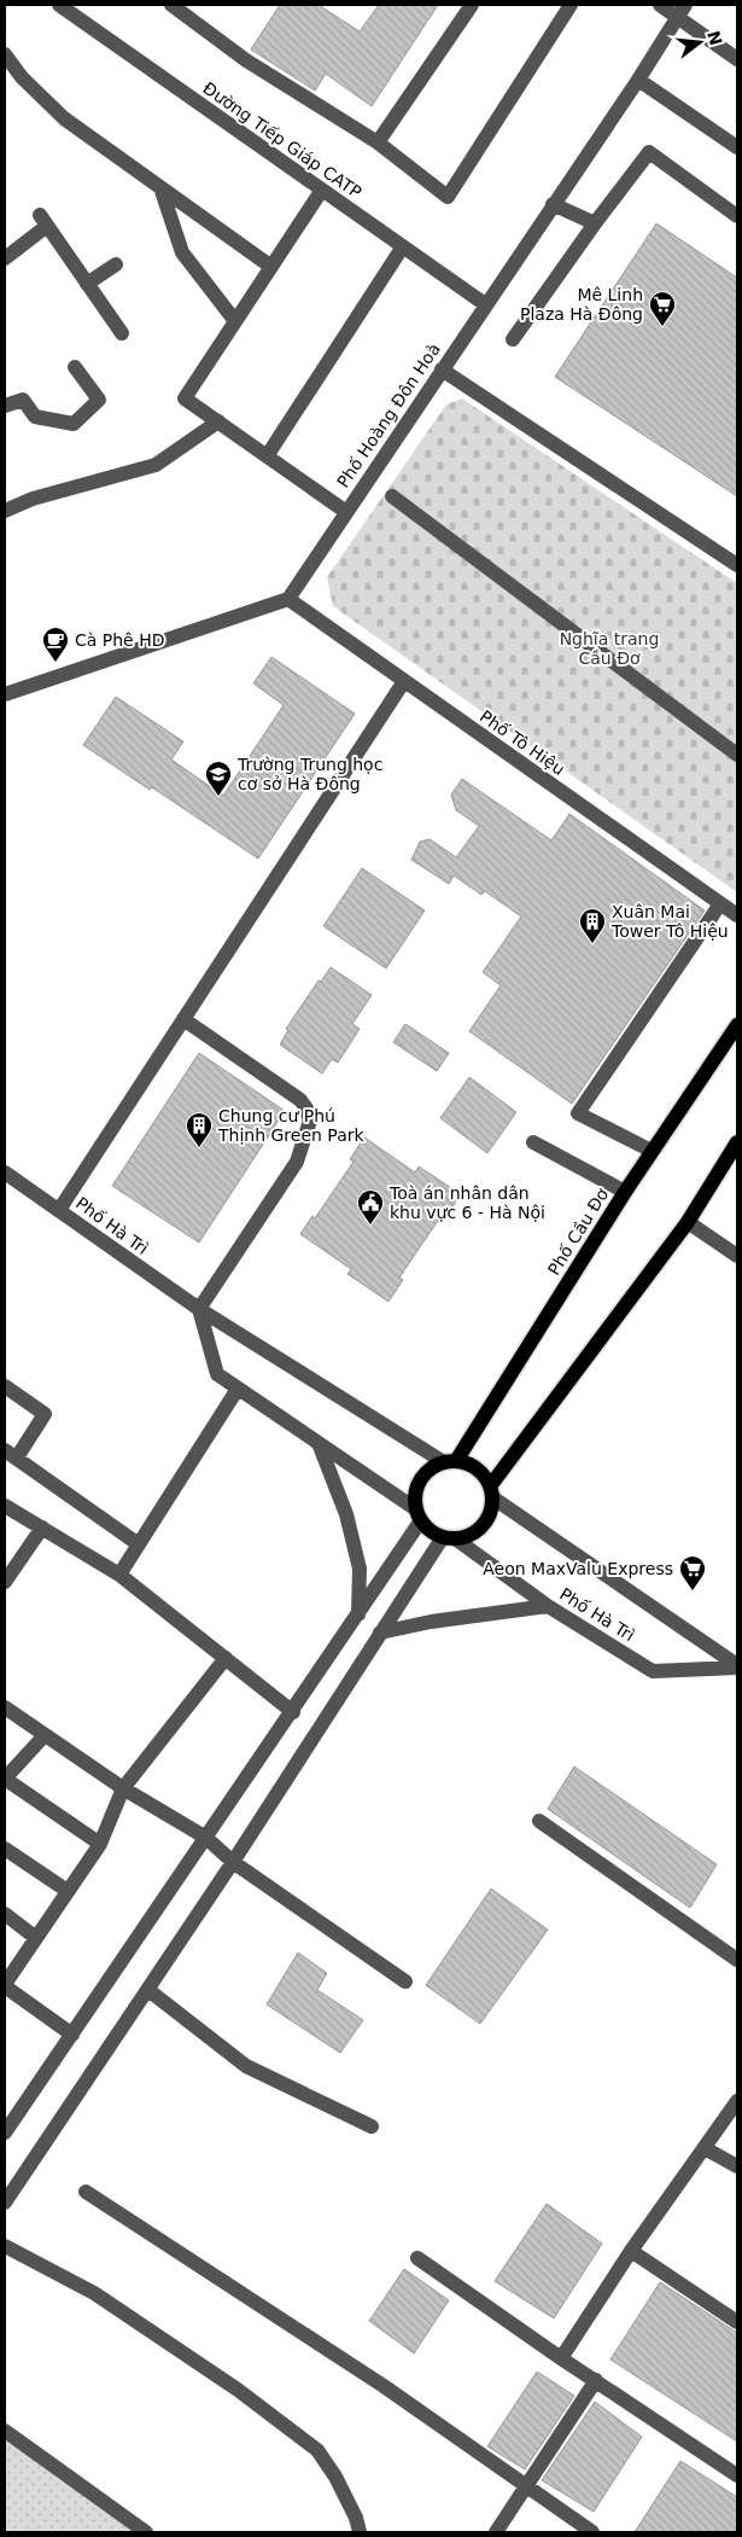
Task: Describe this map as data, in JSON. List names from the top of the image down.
{
  "streets": {
    "main road": ["Phố Cầu Đơ"],
    "street": [
      "Đường Tiếp Giáp CATP",
      "Phố Hoàng Đôn Hoà",
      "Phố Tô Hiệu",
      "Phố Hà Trì"
    ]
  },
  "crossings": [
    ["Đường Tiếp Giáp CATP", "Phố Hoàng Đôn Hoà"],
    ["Phố Hoàng Đôn Hoà", "Phố Tô Hiệu"],
    ["Phố Hà Trì", "Phố Cầu Đơ"]
  ],
  "parks": ["Nghĩa trang Cầu Đơ"],
  "places": {
    "supermarket": ["Mê Linh Plaza Hà Đông", "Aeon MaxValu Express"],
    "cafe": ["Cà Phê HD"],
    "school or university": ["Trường Trung học cơ sở Hà Đông"],
    "building": ["Xuân Mai Tower Tô Hiệu", "Chung cư Phú Thịnh Green Park"],
    "public building": ["Toà án nhân dân khu vực 6 - Hà Nội"]
  },
  "north": "right"
}
